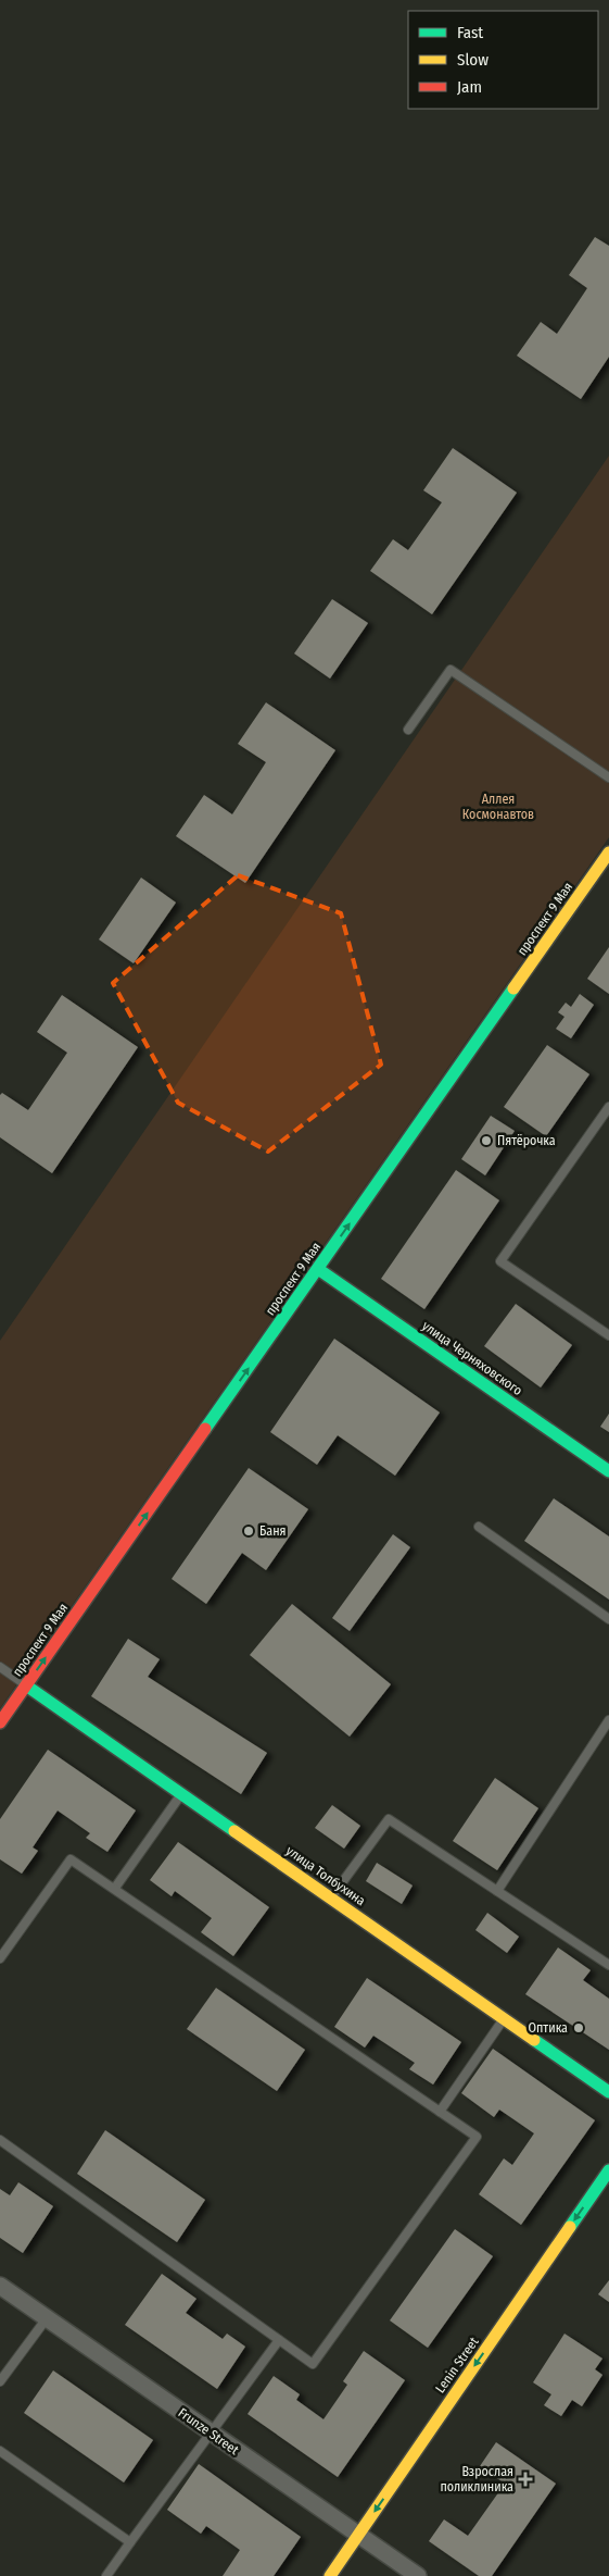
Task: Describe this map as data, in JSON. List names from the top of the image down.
{
  "streets": {
    "street": [
      "проспект 9 Мая",
      "улица Черняховского",
      "улица Толбухина",
      "Lenin Street",
      "Frunze Street"
    ]
  },
  "crossings": [
    ["проспект 9 Мая", "улица Черняховского"],
    ["проспект 9 Мая", "улица Толбухина"],
    ["Lenin Street", "Frunze Street"]
  ],
  "one_way": ["проспект 9 Мая", "Lenin Street"],
  "parks": ["Аллея Космонавтов"],
  "places": {
    "other": ["Пятёрочка", "Баня", "Оптика"],
    "health": ["Взрослая поликлиника"]
  },
  "legend": ["Fast", "Slow", "Jam"]
}
